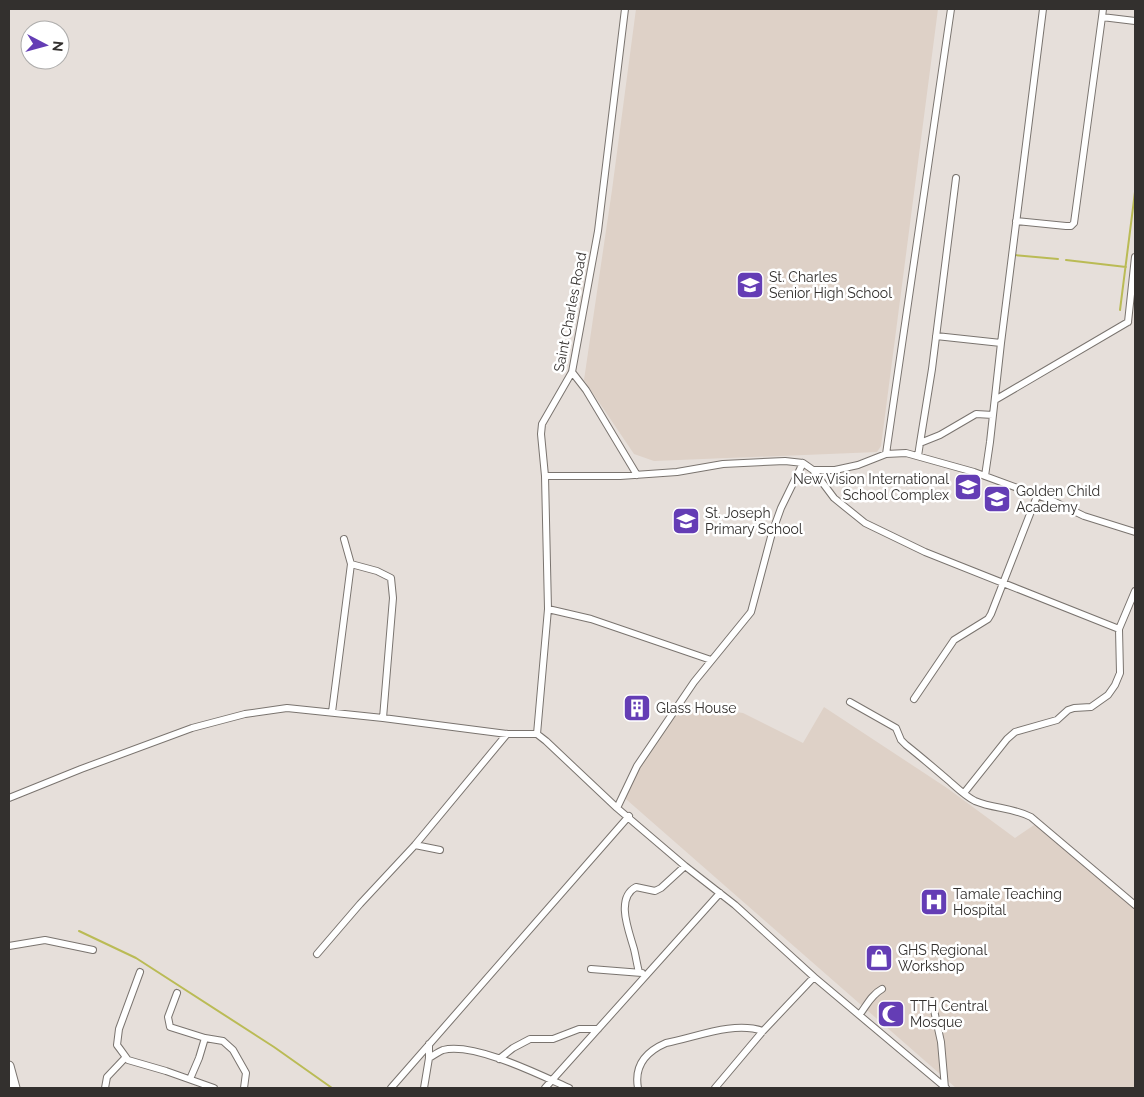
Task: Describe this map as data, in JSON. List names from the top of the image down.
{
  "streets": {
    "street": ["Saint Charles Road"]
  },
  "places": {
    "school or university": [
      "St. Charles Senior High School",
      "New Vision International School Complex",
      "Golden Child Academy",
      "St. Joseph Primary School"
    ],
    "building": ["Glass House"],
    "hospital": ["Tamale Teaching Hospital"],
    "shop": ["GHS Regional Workshop"],
    "mosque": ["TTH Central Mosque"]
  },
  "north": "right"
}
